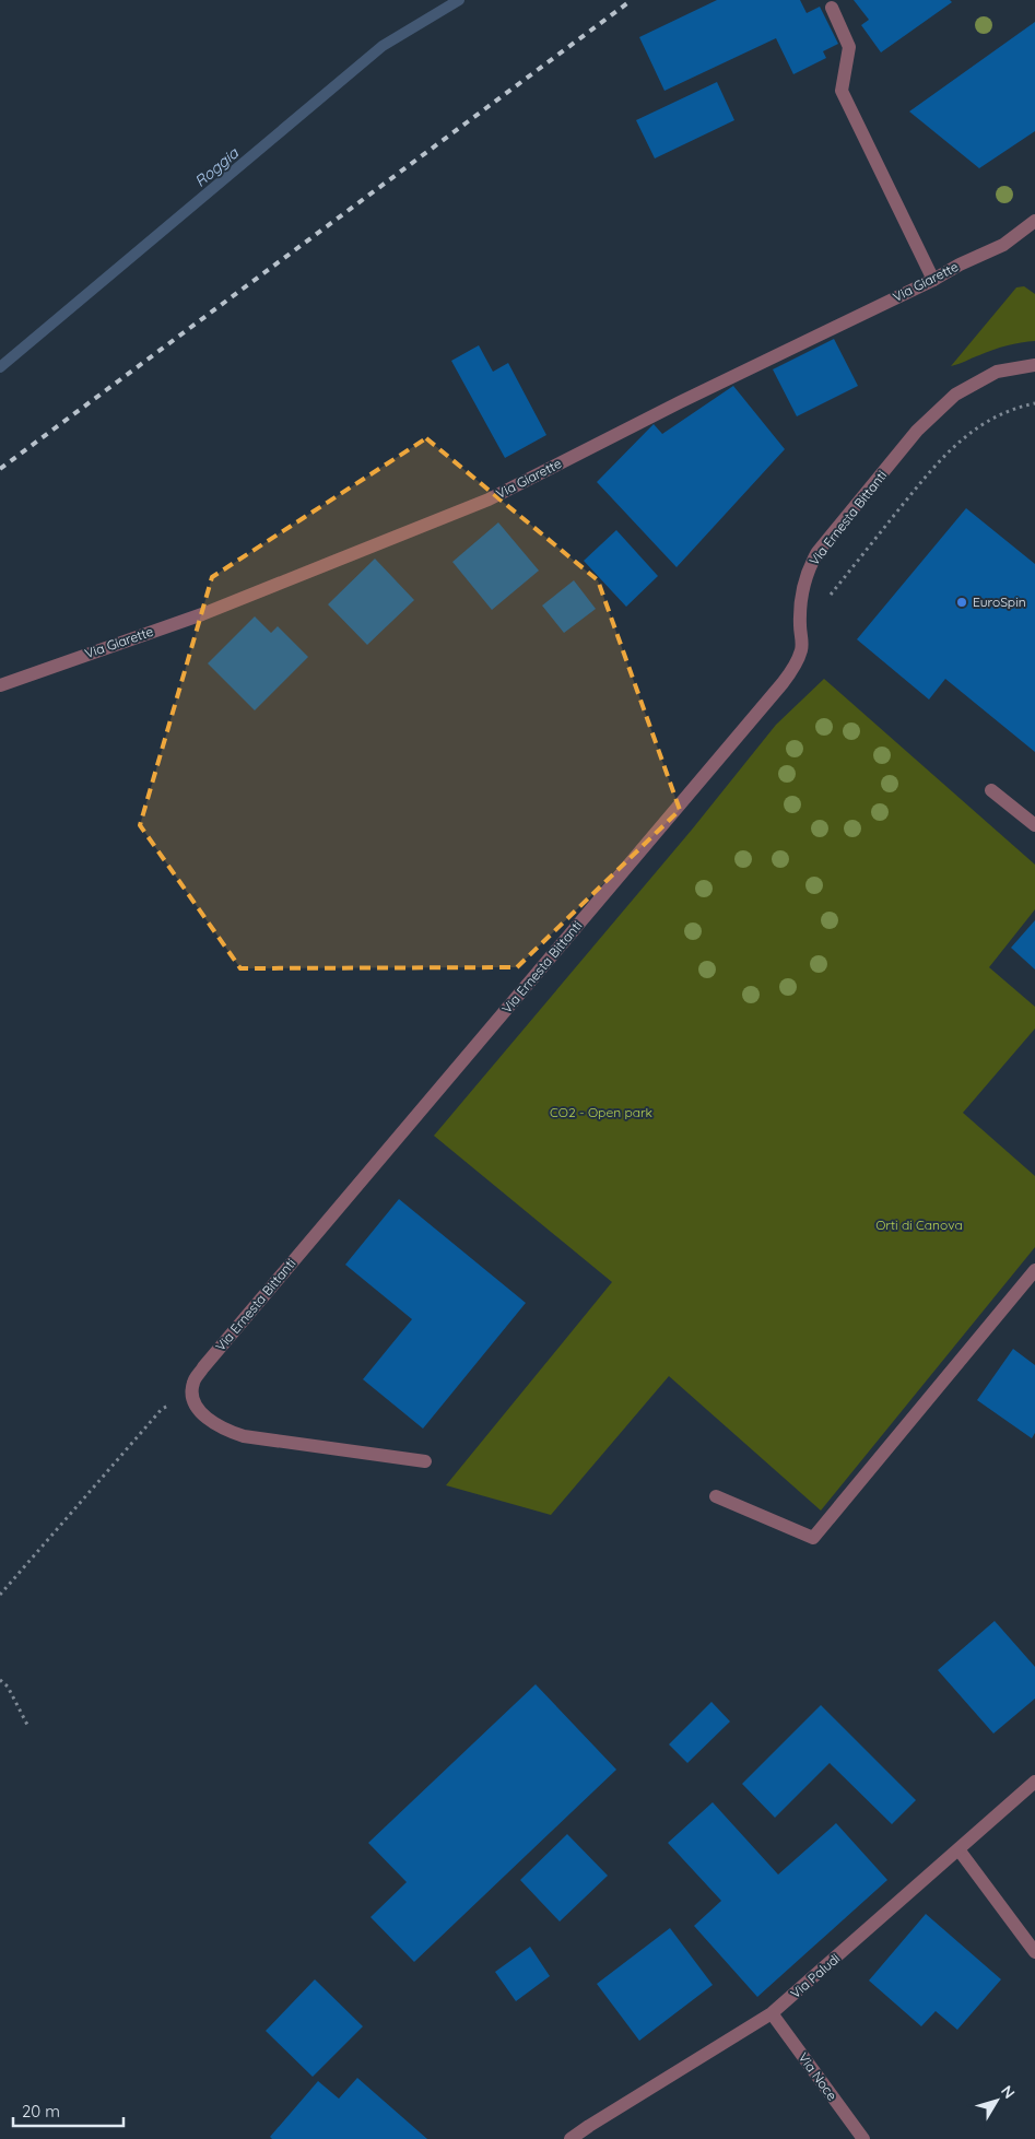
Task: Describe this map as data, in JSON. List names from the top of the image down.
{
  "streets": {
    "street": [
      "Via Giarette",
      "Via Ernesta Bittanti",
      "Via Paludi",
      "Via Noce"
    ]
  },
  "crossings": [
    ["Via Paludi", "Via Noce"]
  ],
  "water": ["Roggia"],
  "parks": ["CO2 - Open park", "Orti di Canova"],
  "places": ["EuroSpin"],
  "scale_bar": "20 m",
  "north": "top right"
}
